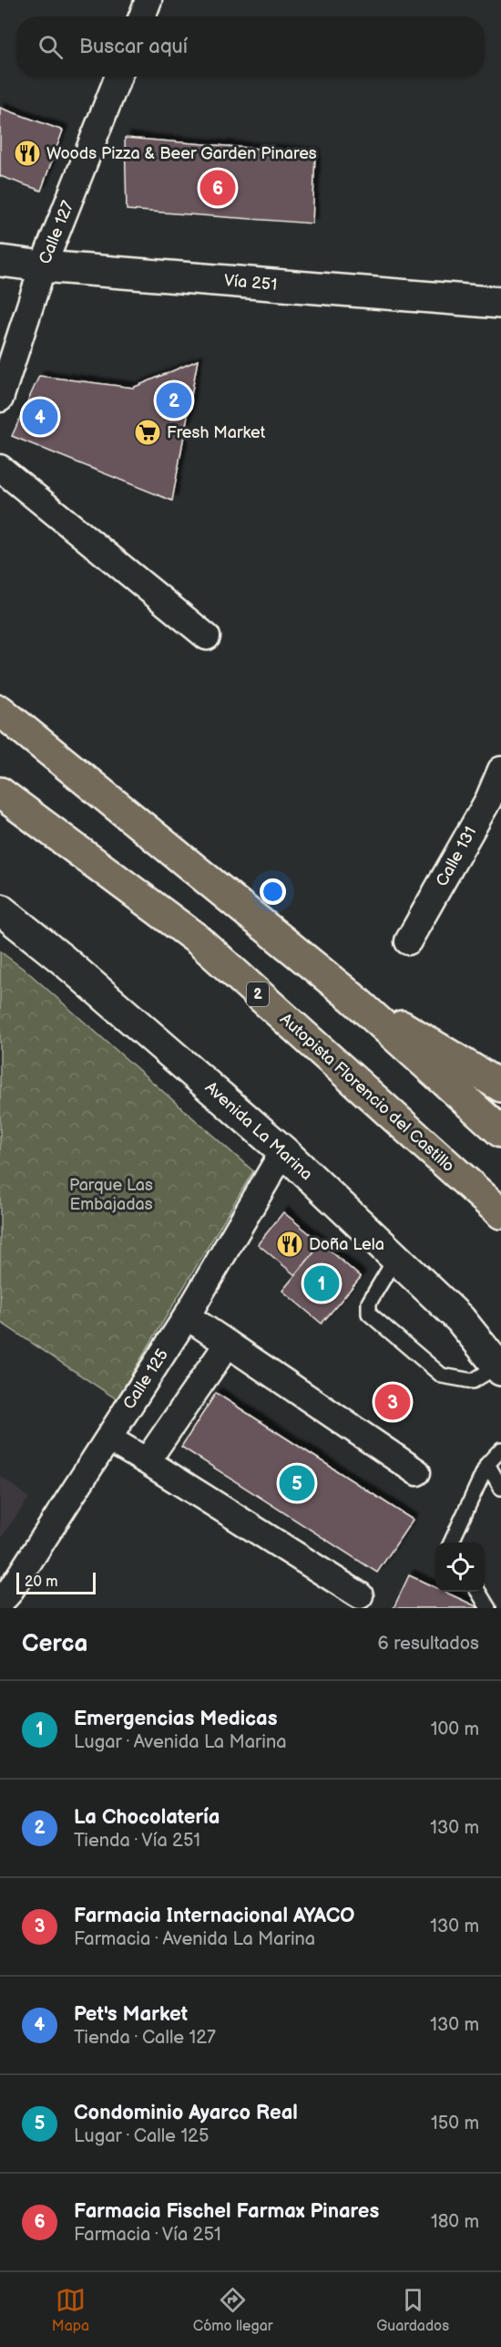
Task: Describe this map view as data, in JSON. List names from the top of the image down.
{
  "streets": {
    "highway": ["2", "Autopista Florencio del Castillo"],
    "street": [
      "Calle 127",
      "Vía 251",
      "Calle 131",
      "Avenida La Marina",
      "Calle 125"
    ]
  },
  "crossings": [
    ["Calle 127", "Vía 251"],
    ["Avenida La Marina", "Calle 125"]
  ],
  "parks": ["Parque Las Embajadas"],
  "places": {
    "restaurant": ["Woods Pizza & Beer Garden Pinares", "Doña Lela"],
    "supermarket": ["Fresh Market"]
  },
  "scale_bar": "20 m",
  "page": {
    "search": "Buscar aquí",
    "pins": [
      "6",
      "2",
      "4",
      "1",
      "3",
      "5"
    ],
    "scale": "20 m",
    "heading": ["Cerca", "6 resultados"],
    "list": [
      {
        "mark": "1",
        "name": "Emergencias Medicas",
        "note": "Lugar · Avenida La Marina",
        "value": "100 m"
      },
      {
        "mark": "2",
        "name": "La Chocolatería",
        "note": "Tienda · Vía 251",
        "value": "130 m"
      },
      {
        "mark": "3",
        "name": "Farmacia Internacional AYACO",
        "note": "Farmacia · Avenida La Marina",
        "value": "130 m"
      },
      {
        "mark": "4",
        "name": "Pet's Market",
        "note": "Tienda · Calle 127",
        "value": "130 m"
      },
      {
        "mark": "5",
        "name": "Condominio Ayarco Real",
        "note": "Lugar · Calle 125",
        "value": "150 m"
      },
      {
        "mark": "6",
        "name": "Farmacia Fischel Farmax Pinares",
        "note": "Farmacia · Vía 251",
        "value": "180 m"
      }
    ],
    "nav": ["Mapa", "Cómo llegar", "Guardados"]
  }
}
